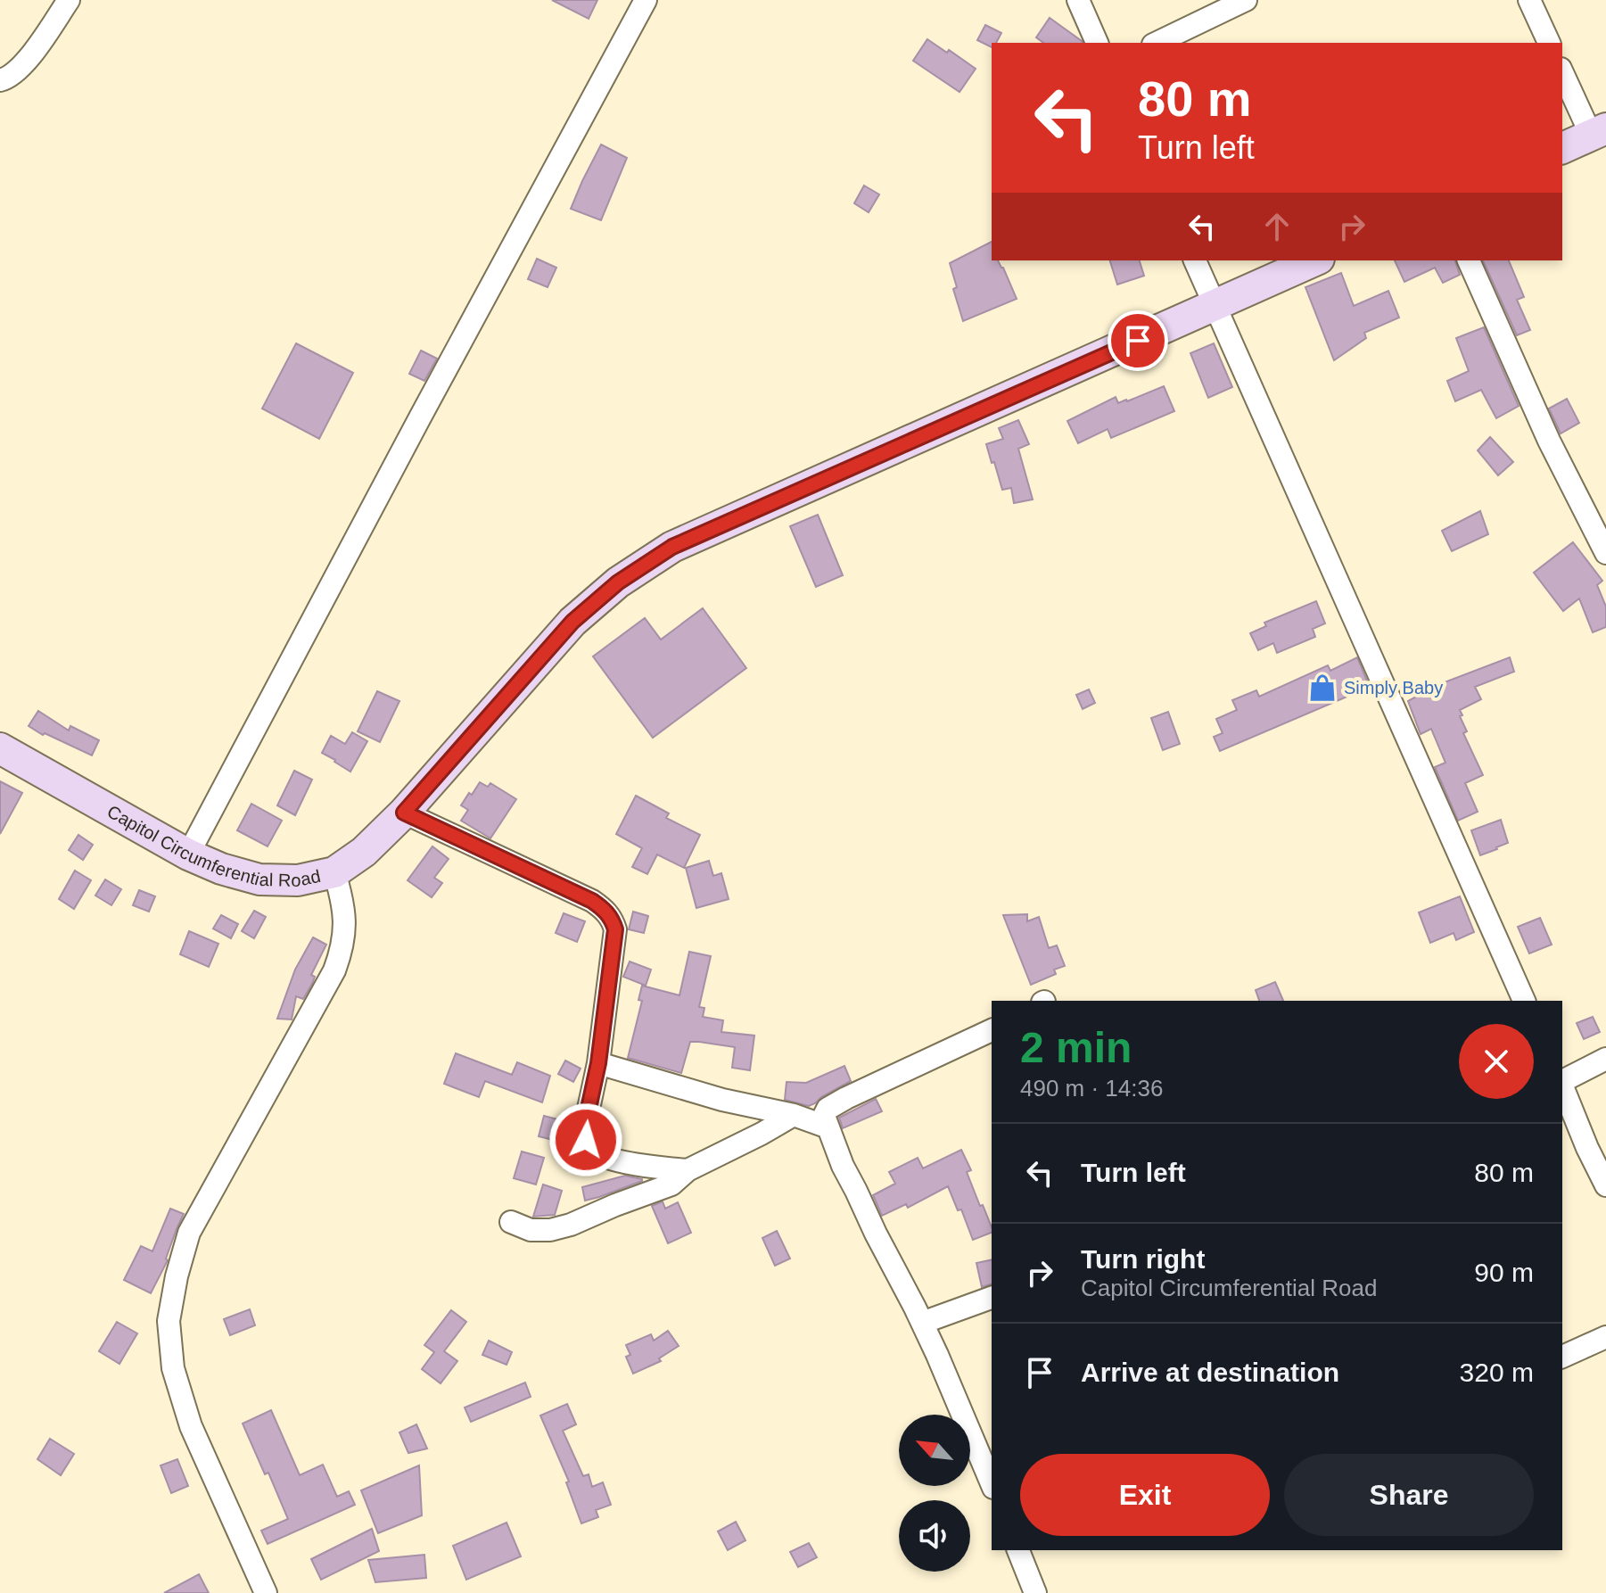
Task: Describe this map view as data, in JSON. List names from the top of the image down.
{
  "streets": {
    "main road": ["Capitol Circumferential Road"]
  },
  "places": {
    "shop": ["Simply Baby"]
  },
  "north": "top left",
  "page": {
    "turn": ["80 m", "Turn left"],
    "heading": ["2 min", "490 m · 14:36"],
    "list": [
      {
        "name": "Turn left",
        "value": "80 m"
      },
      {
        "name": "Turn right",
        "note": "Capitol Circumferential Road",
        "value": "90 m"
      },
      {
        "name": "Arrive at destination",
        "value": "320 m"
      }
    ],
    "buttons": ["Exit", "Share"]
  }
}
